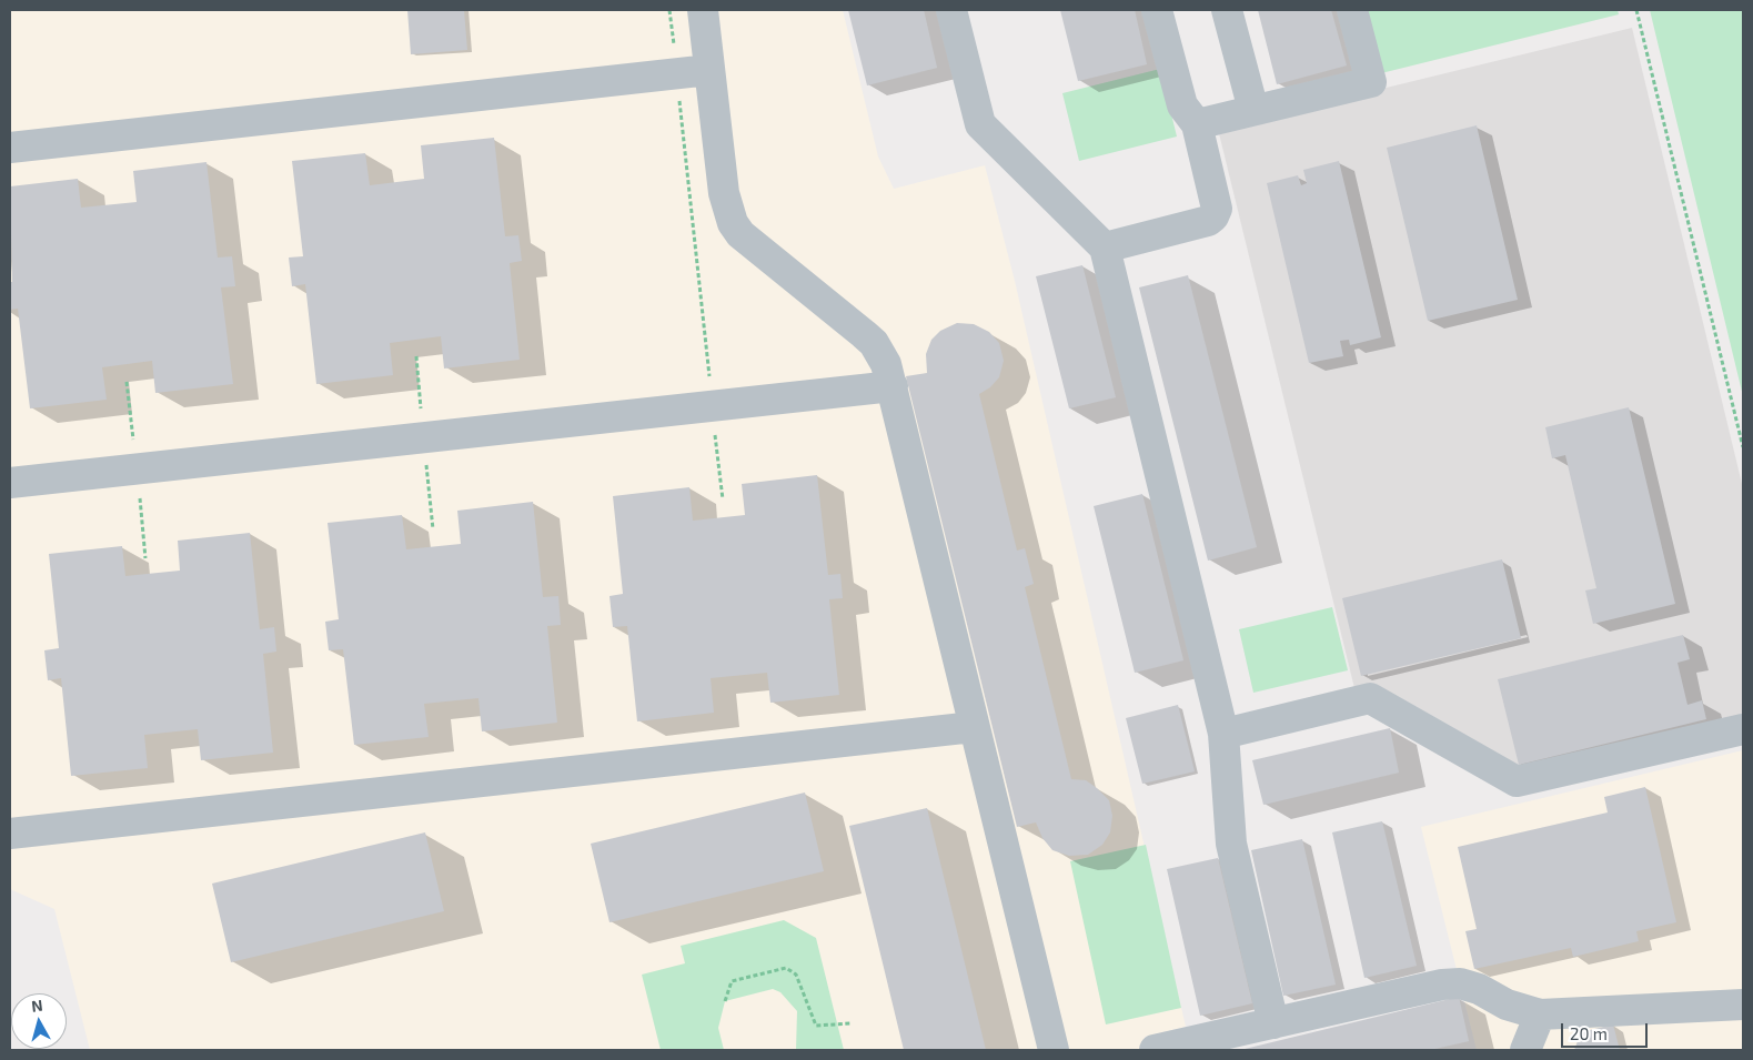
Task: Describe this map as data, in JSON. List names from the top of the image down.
{
  "scale_bar": "20 m",
  "north": "top"
}
